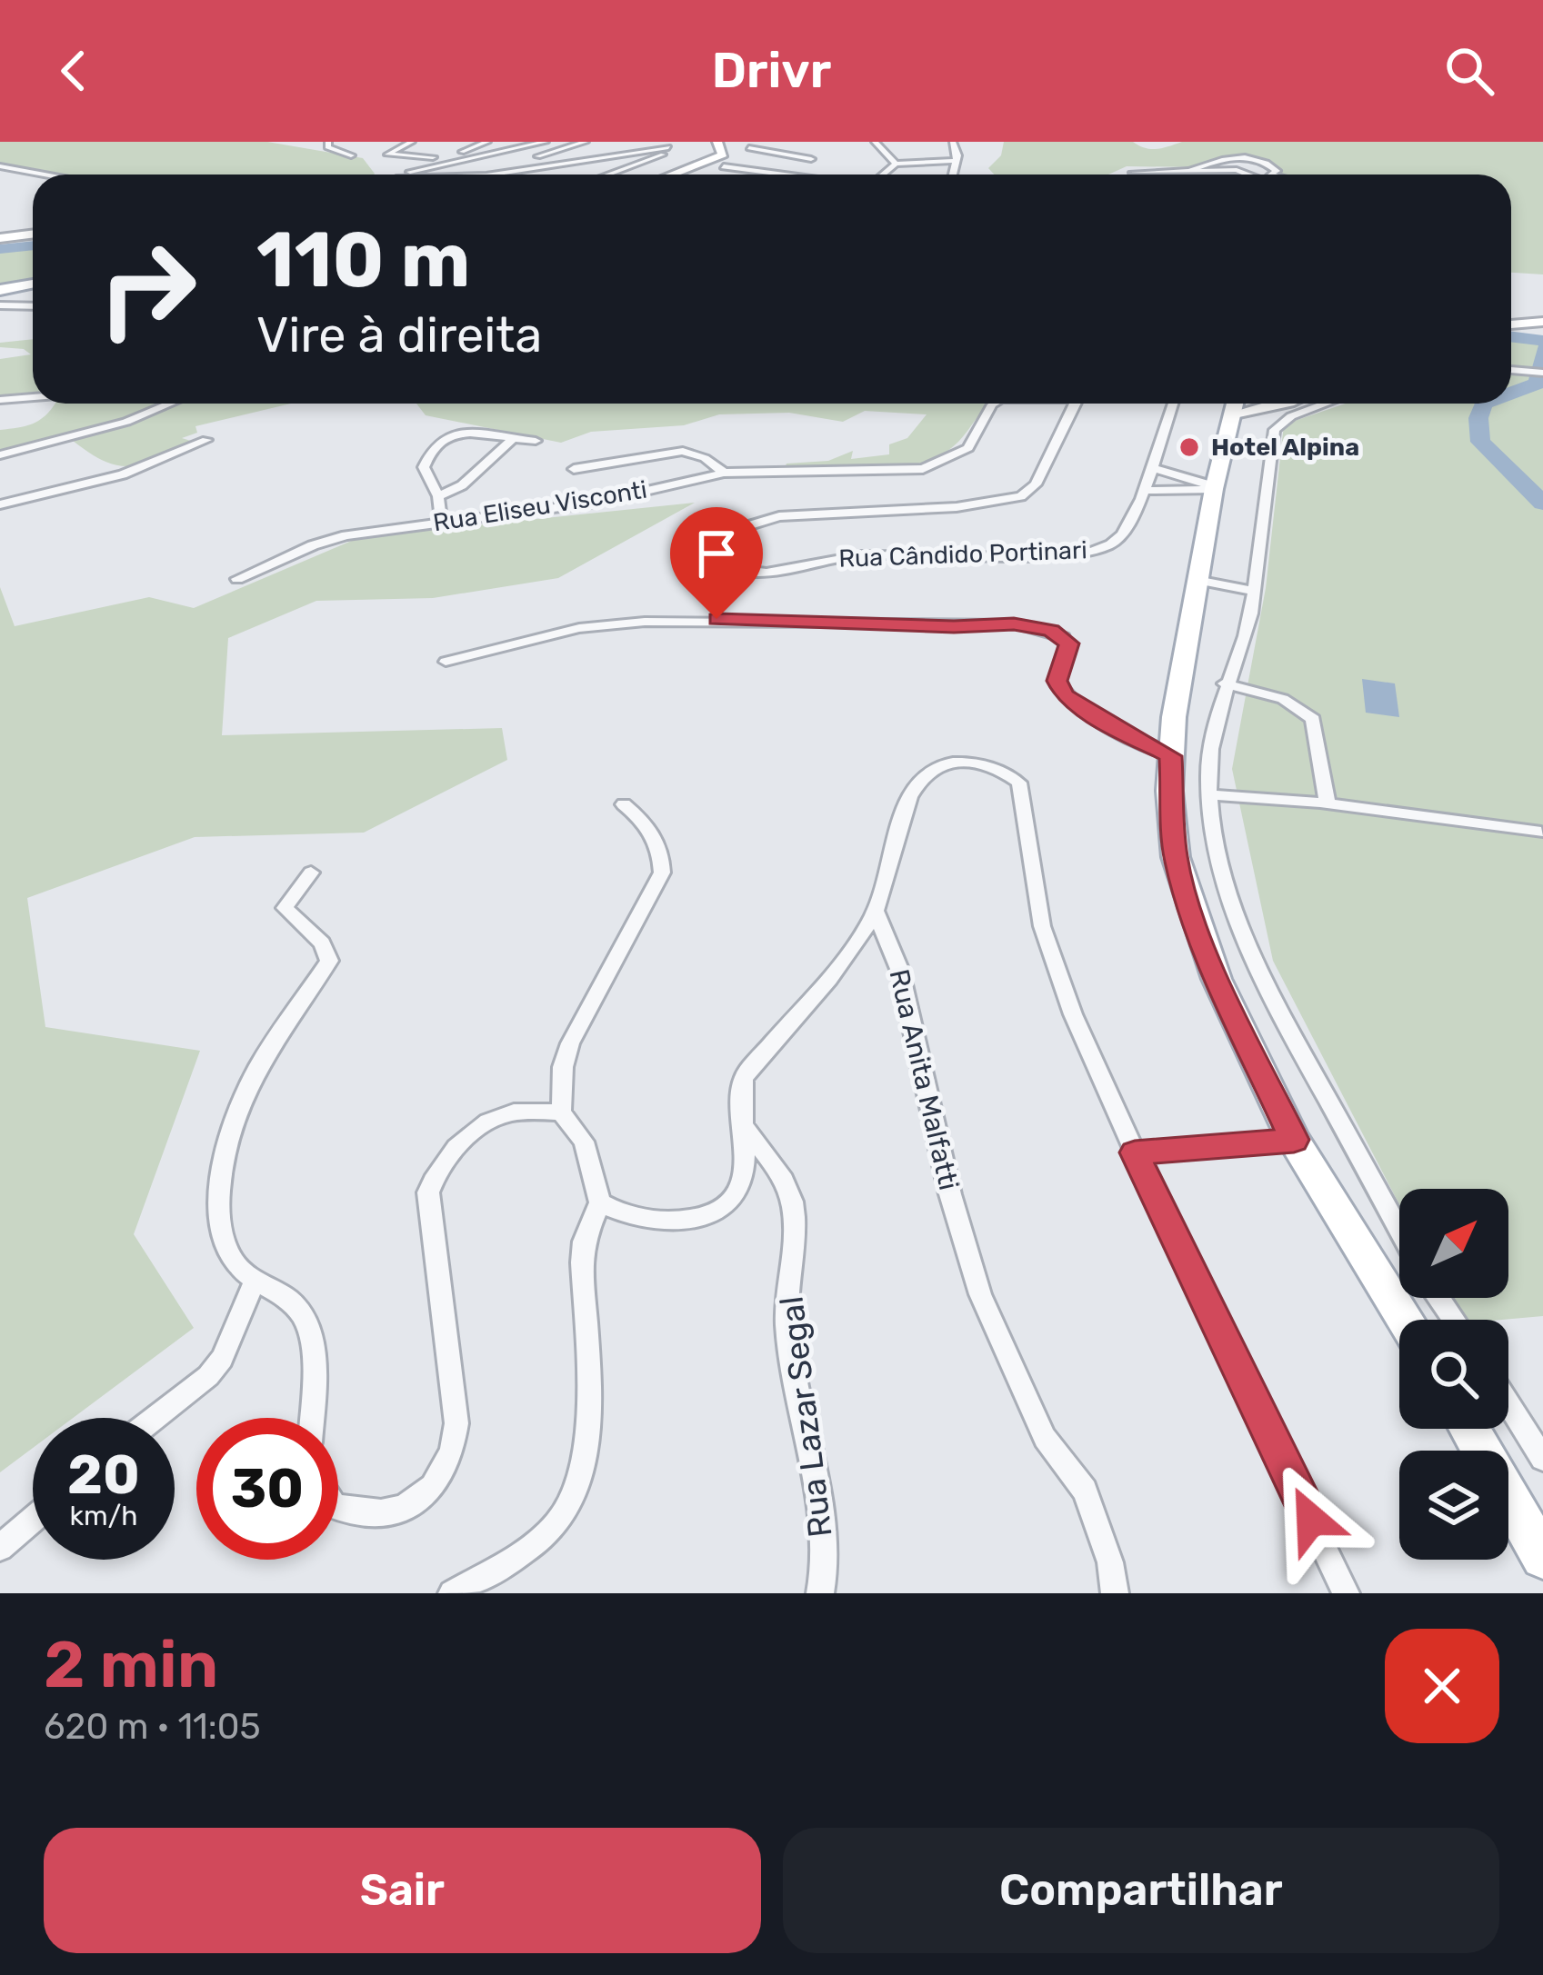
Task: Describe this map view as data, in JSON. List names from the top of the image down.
{
  "streets": {
    "street": [
      "Rua Eliseu Visconti",
      "Rua Cândido Portinari",
      "Rua Anita Malfatti",
      "Rua Lazar Segal"
    ]
  },
  "places": ["Hotel Alpina"],
  "north": "top right",
  "page": {
    "header": "Drivr",
    "turn": ["110 m", "Vire à direita"],
    "speed": "20 km/h",
    "limit": "30",
    "heading": ["2 min", "620 m · 11:05"],
    "buttons": ["Sair", "Compartilhar"]
  }
}
